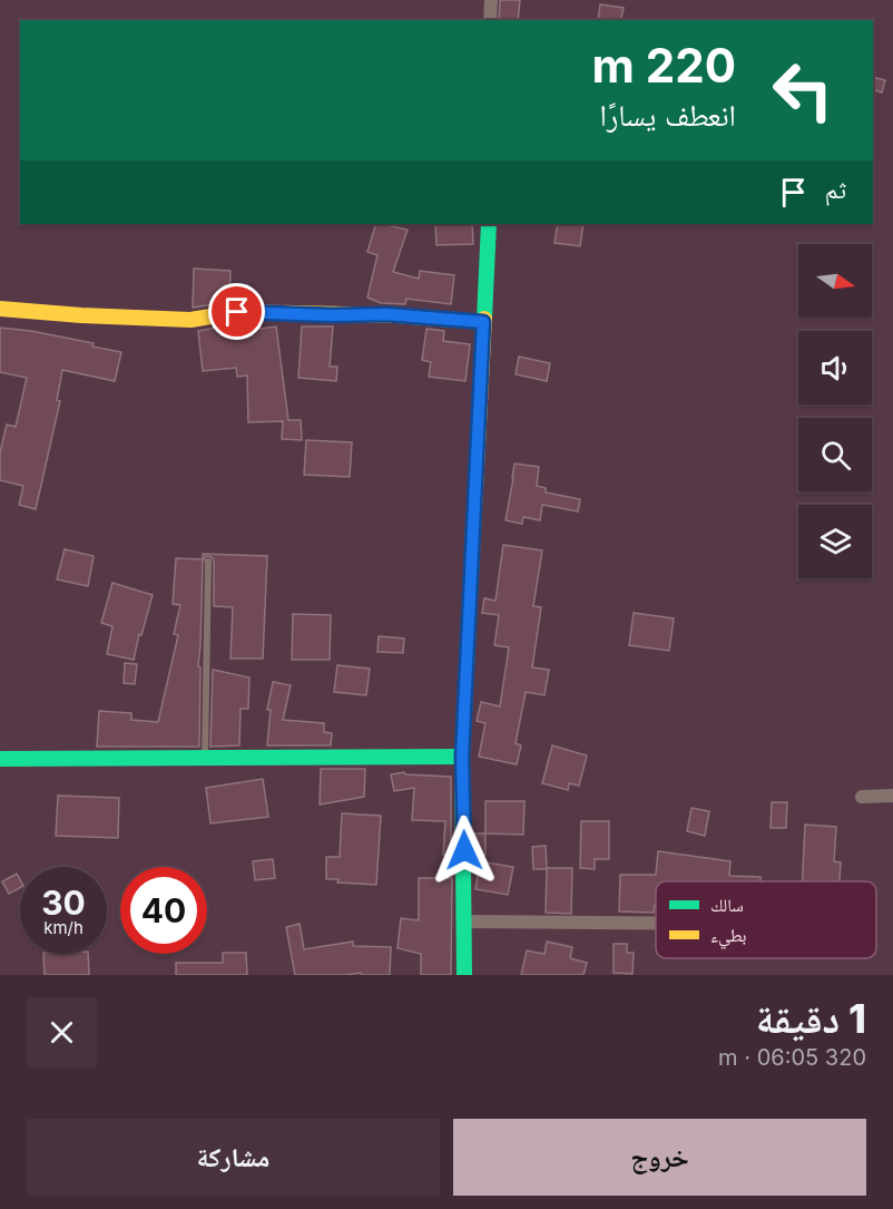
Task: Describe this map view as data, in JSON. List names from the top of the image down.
{
  "legend": ["سالك", "بطيء"],
  "north": "right",
  "page": {
    "turn": ["220 m", "انعطف يسارًا"],
    "then": "ثم",
    "speed": "30 km/h",
    "limit": "40",
    "heading": ["1 دقيقة", "320 m · 06:05"],
    "buttons": ["خروج", "مشاركة"]
  }
}
